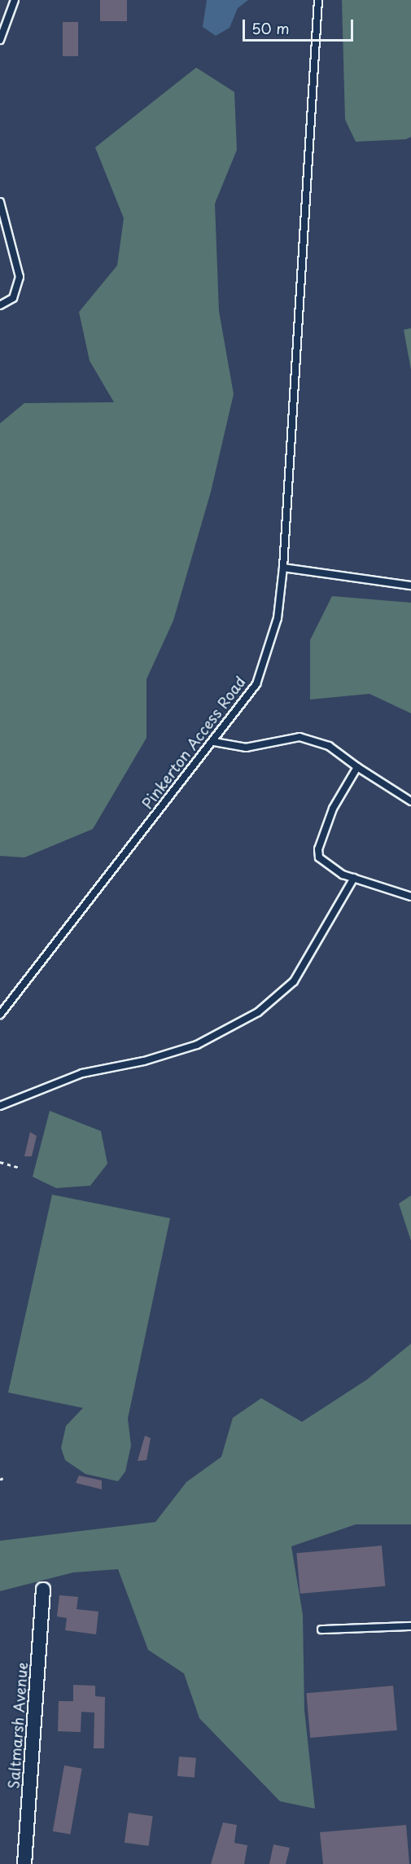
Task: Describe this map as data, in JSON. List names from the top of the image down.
{
  "streets": {
    "street": ["Saltmarsh Avenue"],
    "lane": ["Pinkerton Access Road"]
  },
  "scale_bar": "50 m"
}
